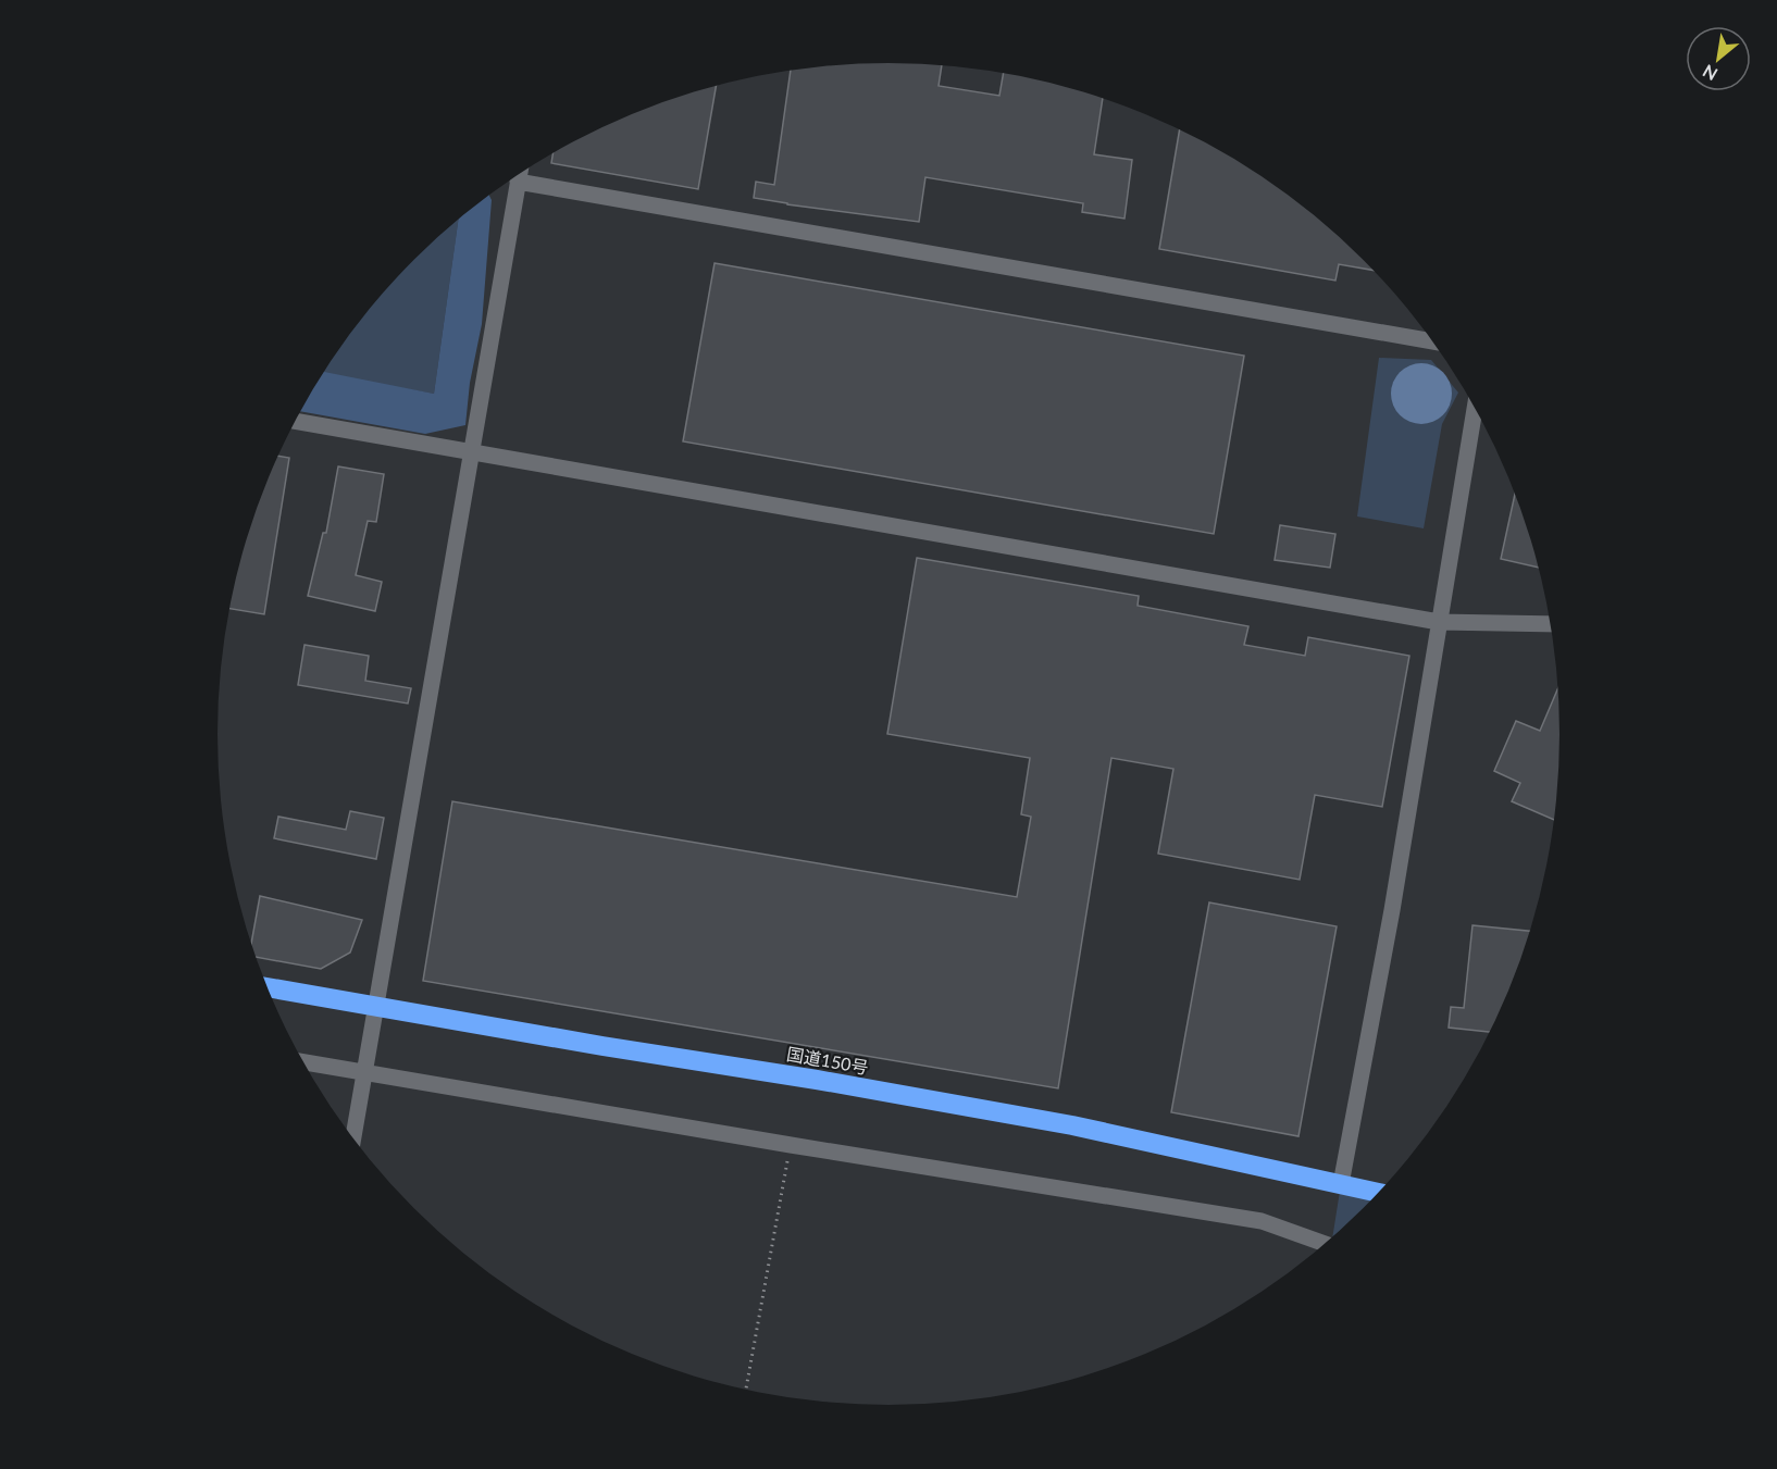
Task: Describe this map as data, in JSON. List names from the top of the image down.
{
  "streets": {
    "highway": ["国道150号"]
  },
  "north": "bottom left"
}
